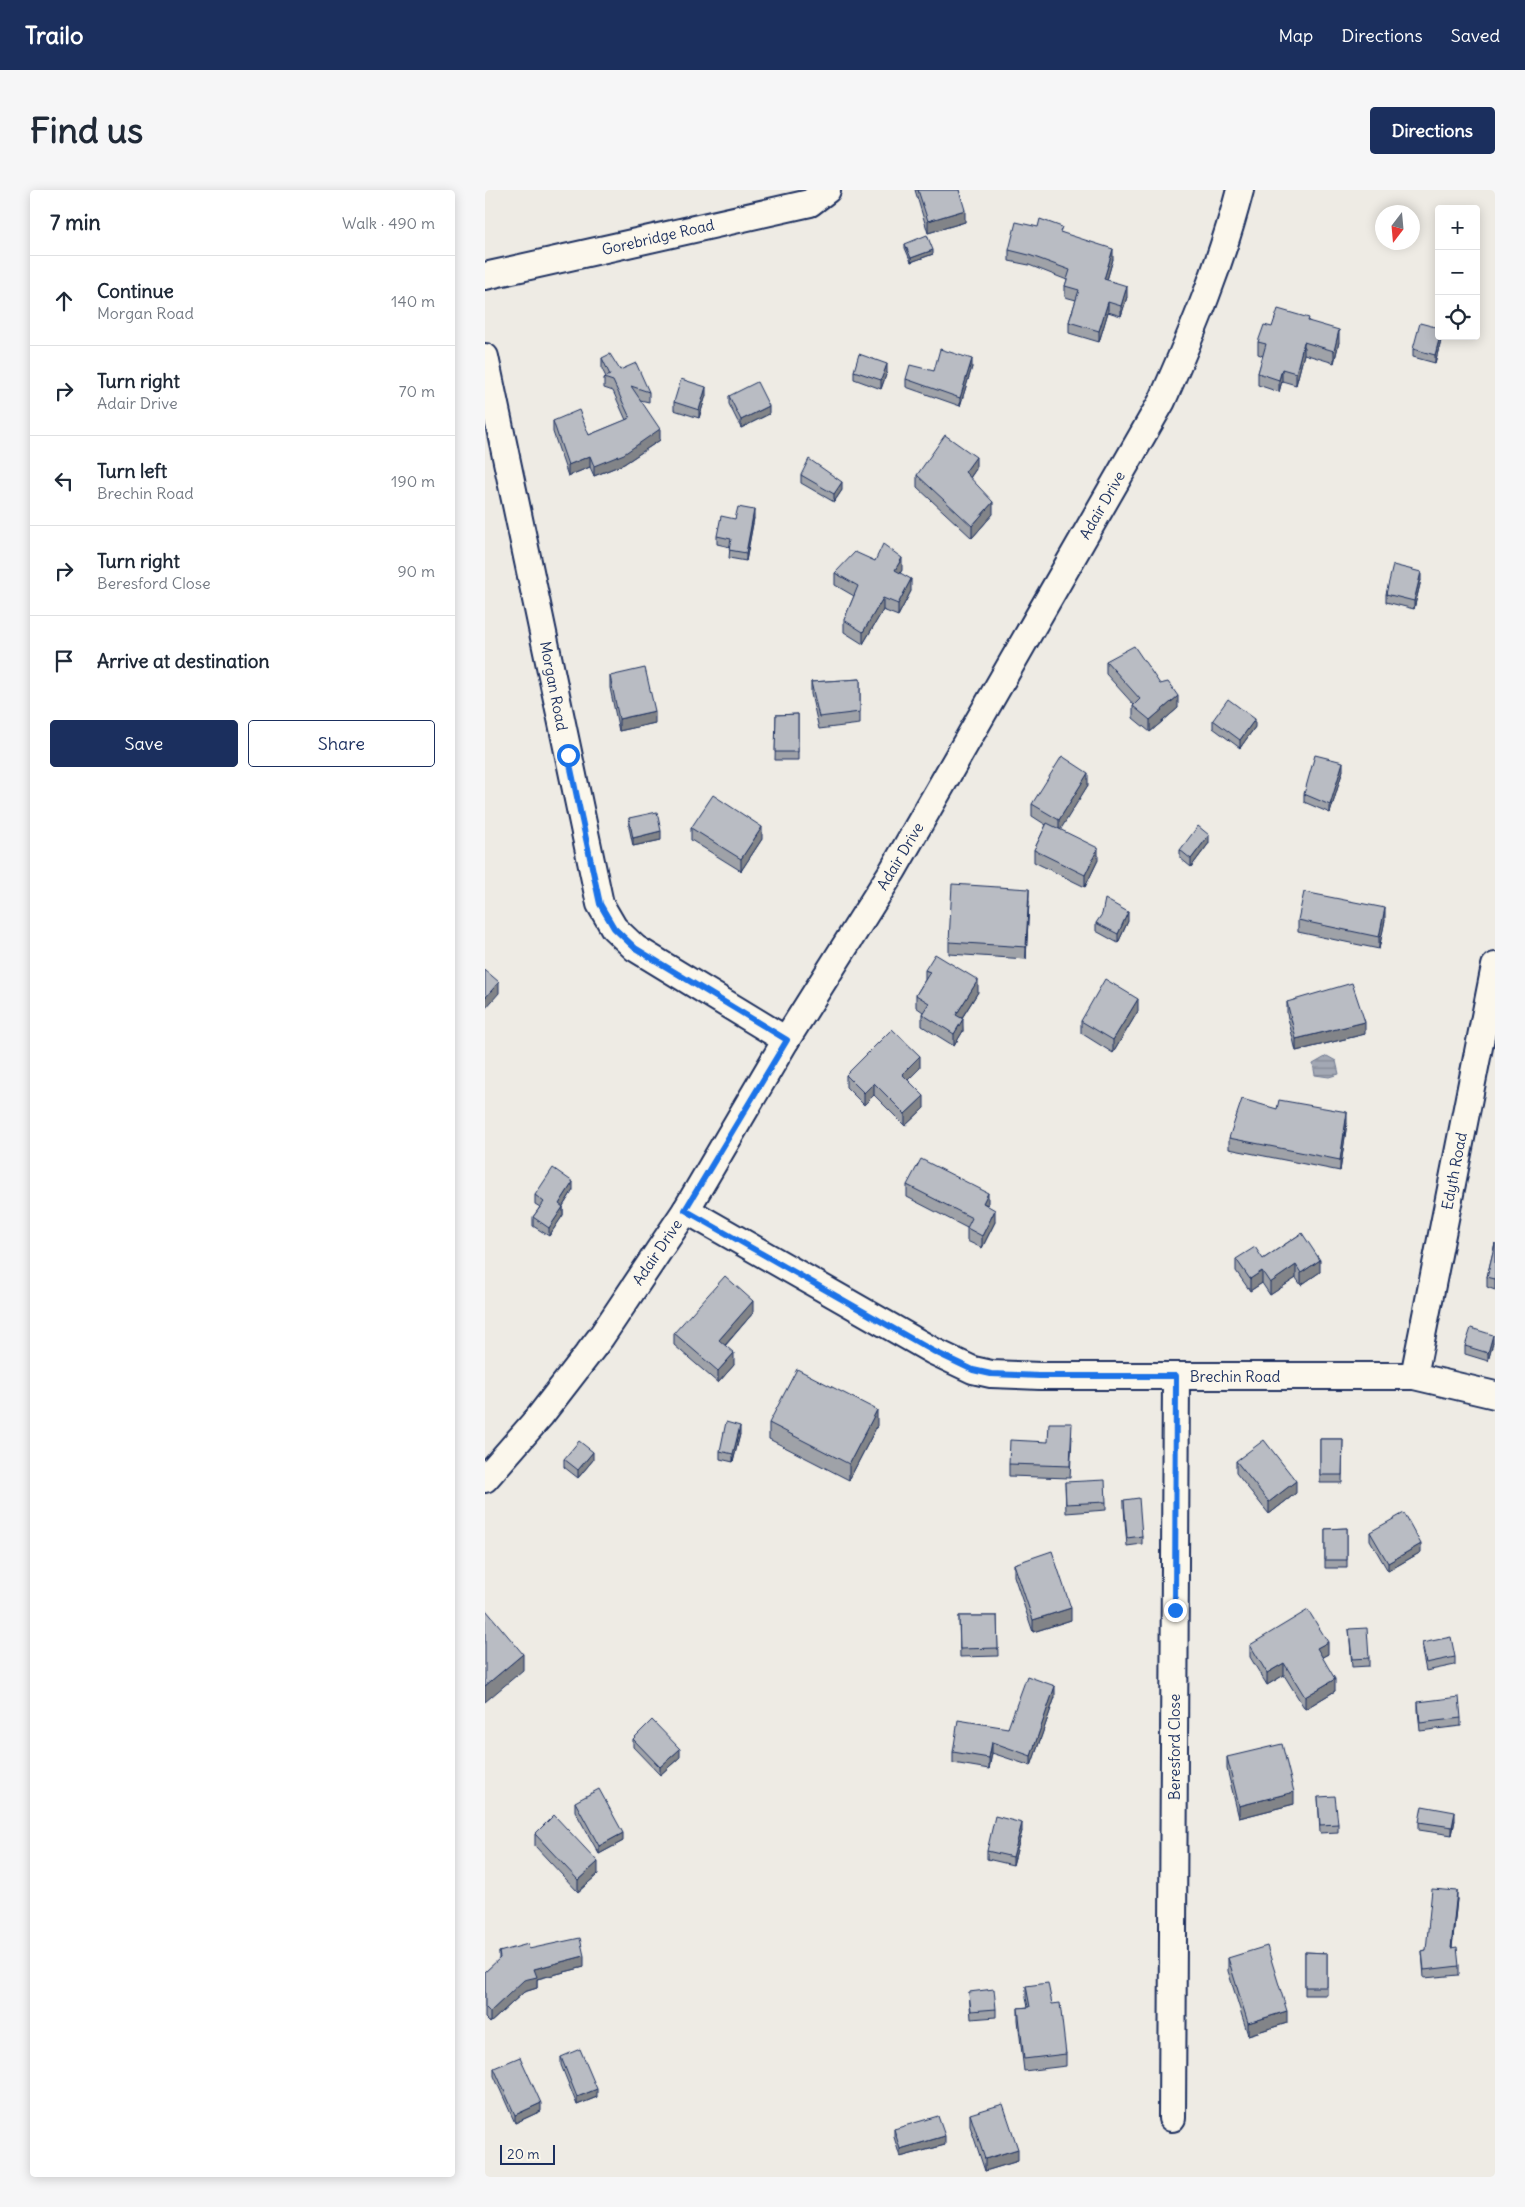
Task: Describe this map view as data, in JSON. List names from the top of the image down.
{
  "streets": {
    "street": [
      "Gorebridge Road",
      "Adair Drive",
      "Morgan Road",
      "Edyth Road",
      "Brechin Road",
      "Beresford Close"
    ]
  },
  "crossings": [
    ["Adair Drive", "Morgan Road"],
    ["Adair Drive", "Brechin Road"],
    ["Edyth Road", "Brechin Road"],
    ["Brechin Road", "Beresford Close"]
  ],
  "scale_bar": "20 m",
  "north": "bottom",
  "page": {
    "header": "Trailo",
    "nav": ["Map", "Directions", "Saved"],
    "buttons": [
      "Directions",
      ["Save", "Share"]
    ],
    "title": "Find us",
    "heading": ["7 min", "Walk · 490 m"],
    "map_buttons": ["+", "−"],
    "list": [
      ["Continue", "Morgan Road", "140 m"],
      ["Turn right", "Adair Drive", "70 m"],
      ["Turn left", "Brechin Road", "190 m"],
      ["Turn right", "Beresford Close", "90 m"],
      "Arrive at destination"
    ],
    "scale": "20 m"
  }
}
